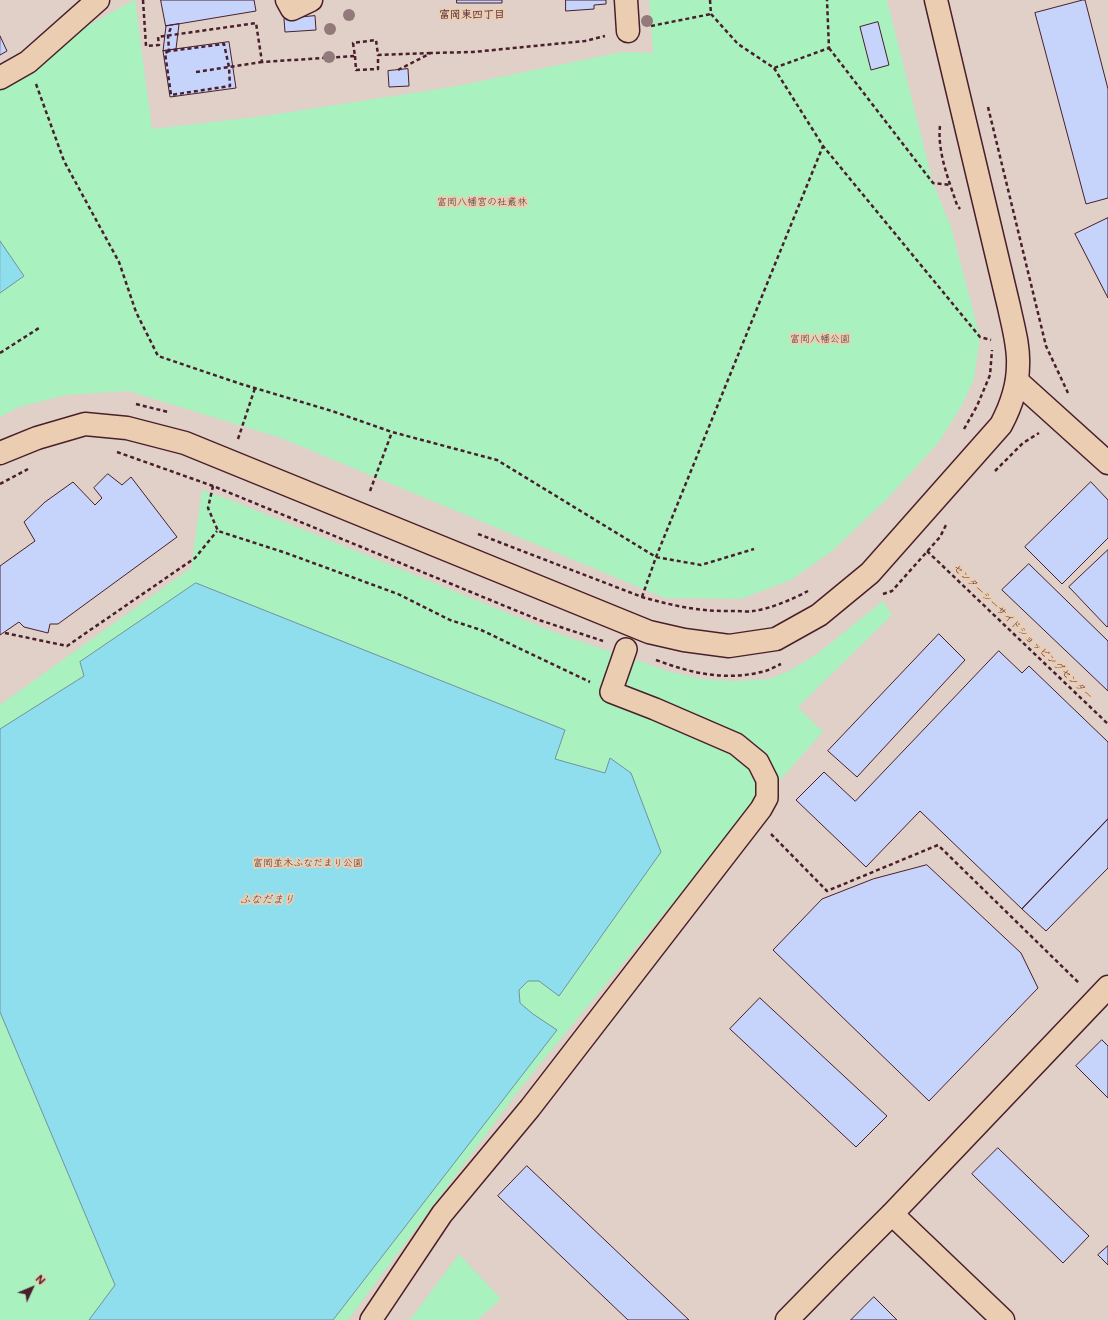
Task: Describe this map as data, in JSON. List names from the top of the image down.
{
  "streets": {
    "path": ["センターシーサイドショッピングセンター"]
  },
  "districts": ["富岡東四丁目"],
  "water": ["ふなだまり"],
  "parks": ["富岡八幡宮の社叢林", "富岡八幡公園", "富岡並木ふなだまり公園"],
  "north": "top right"
}
